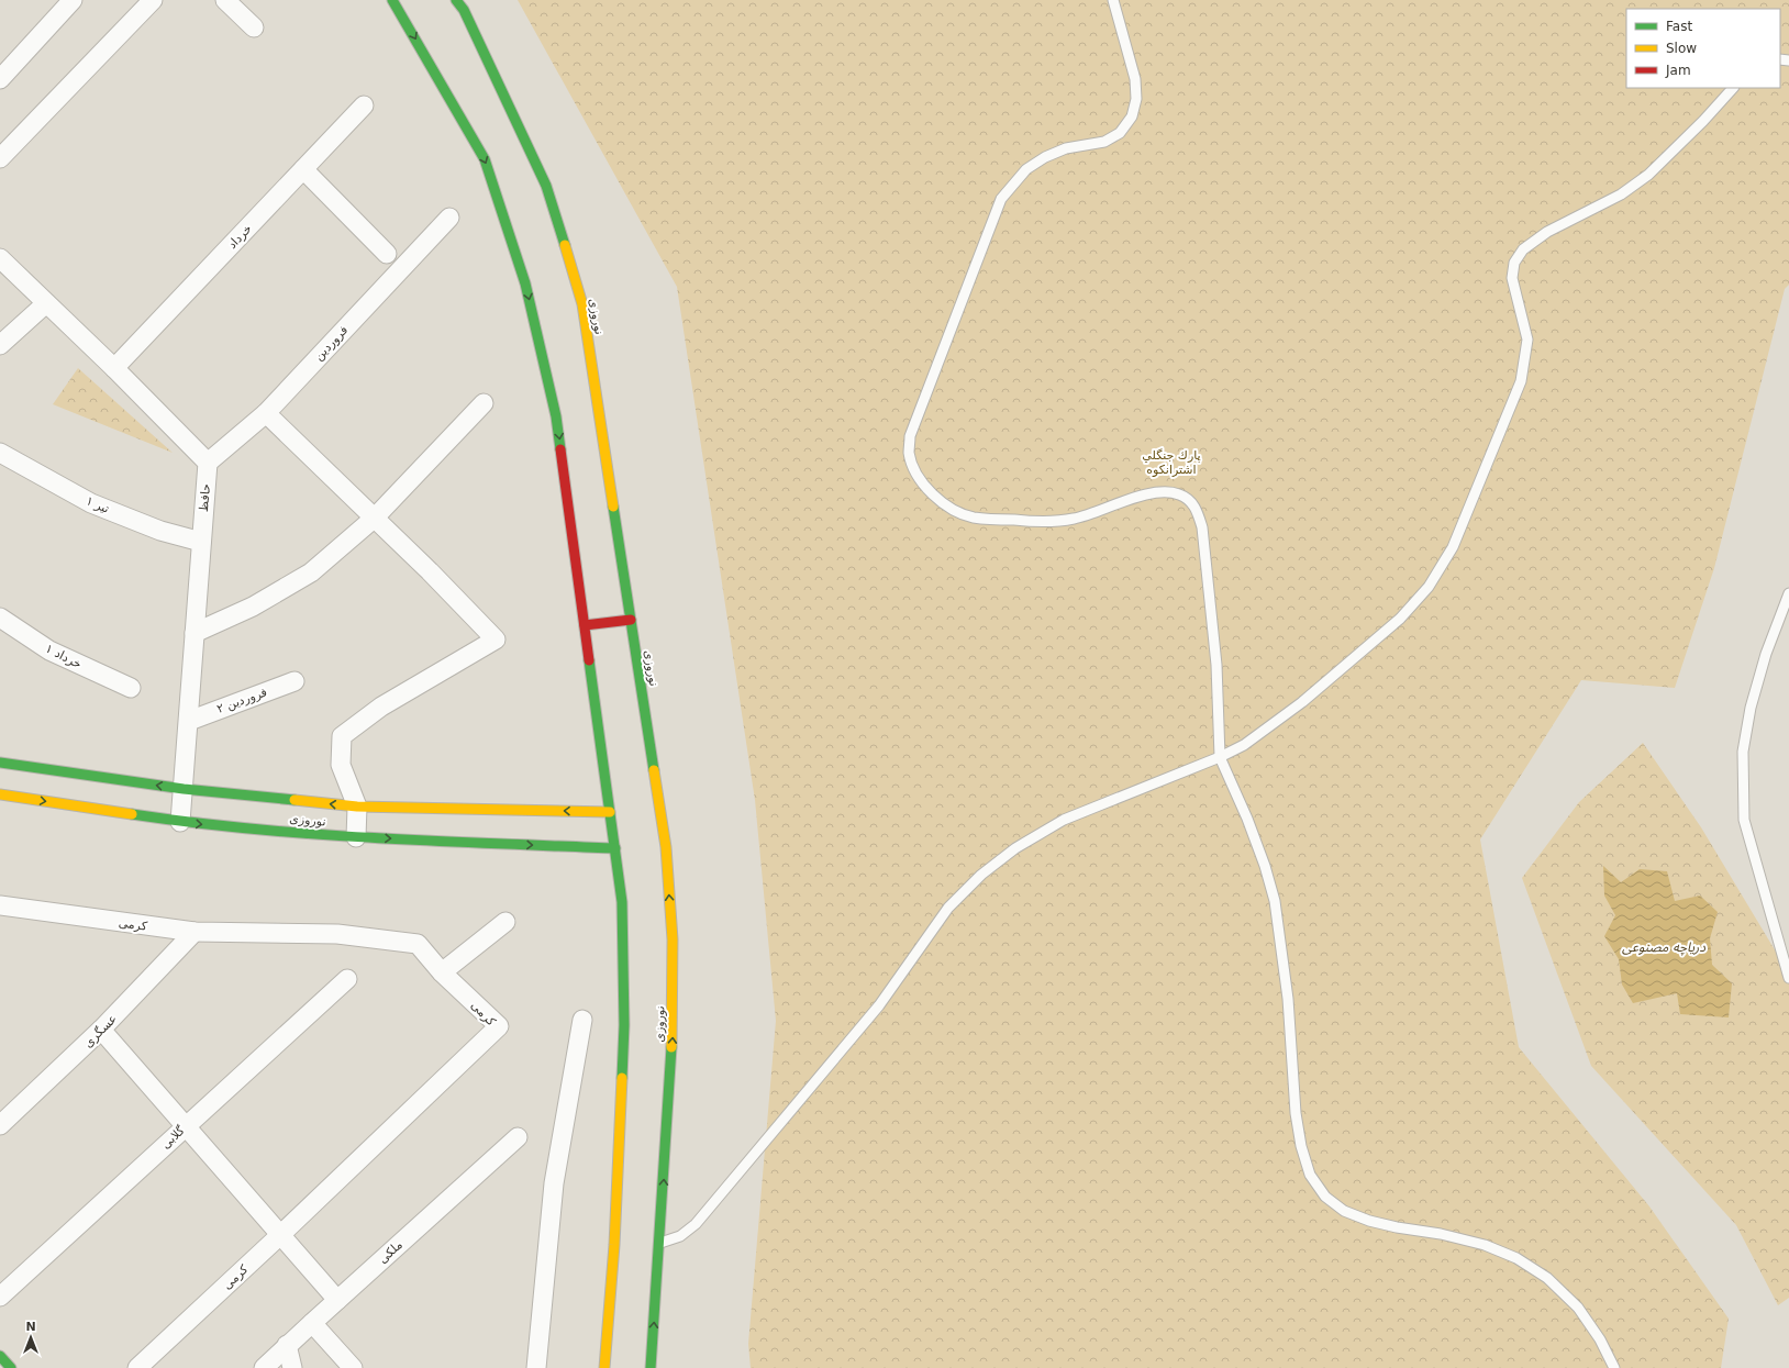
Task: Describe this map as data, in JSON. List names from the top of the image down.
{
  "streets": {
    "street": [
      "خرداد",
      "نوروزی",
      "فروردین",
      "حافظ",
      "تیر ۱",
      "خرداد ۱",
      "فروردین ۲",
      "کرمی",
      "عسگری",
      "گلابی",
      "ملکی"
    ]
  },
  "crossings": [
    ["نوروزی", "حافظ"],
    ["فروردین", "حافظ"],
    ["حافظ", "تیر ۱"],
    ["حافظ", "فروردین ۲"],
    ["کرمی", "عسگری"]
  ],
  "water": ["دریاچه مصنوعی"],
  "parks": ["پارك جنگلي اشترانكوه"],
  "legend": ["Fast", "Slow", "Jam"],
  "north": "top"
}
